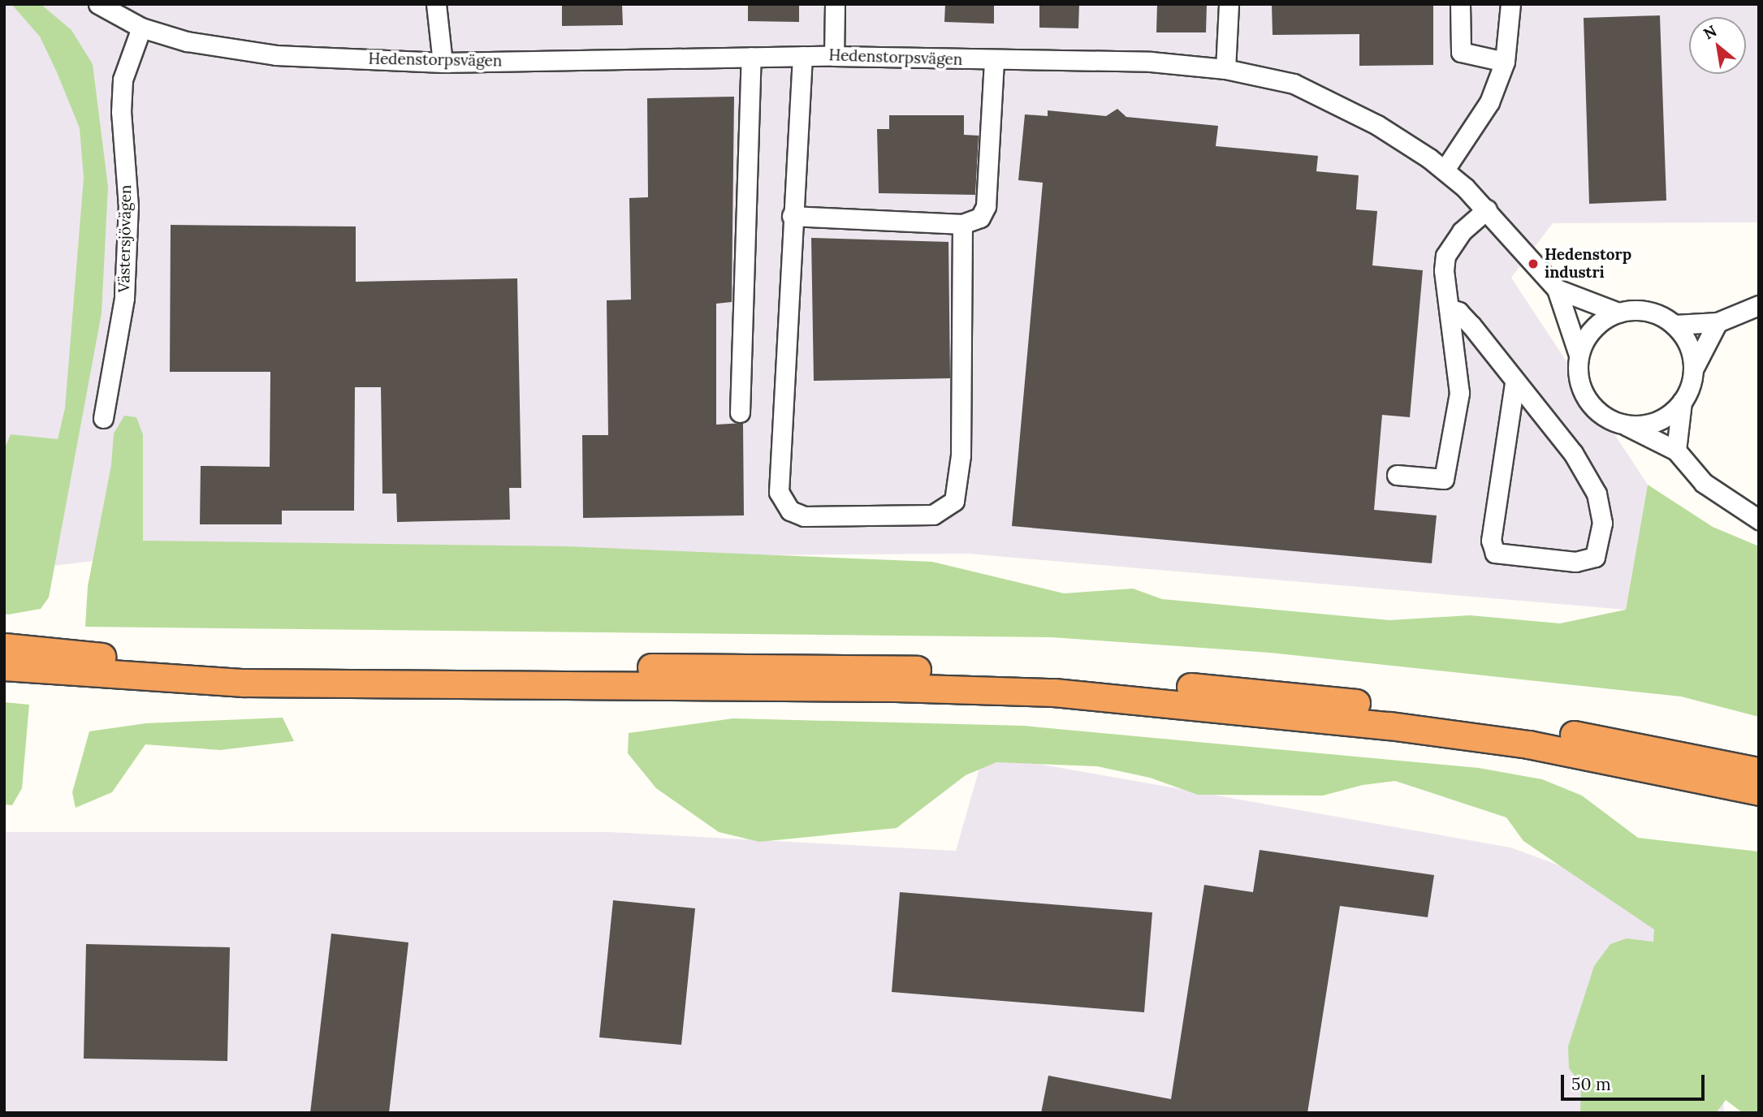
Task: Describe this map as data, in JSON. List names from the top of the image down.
{
  "streets": {
    "street": ["Hedenstorpsvägen", "Västersjövägen"]
  },
  "crossings": [
    ["Hedenstorpsvägen", "Västersjövägen"]
  ],
  "places": ["Hedenstorp industri"],
  "scale_bar": "50 m",
  "north": "top left"
}
